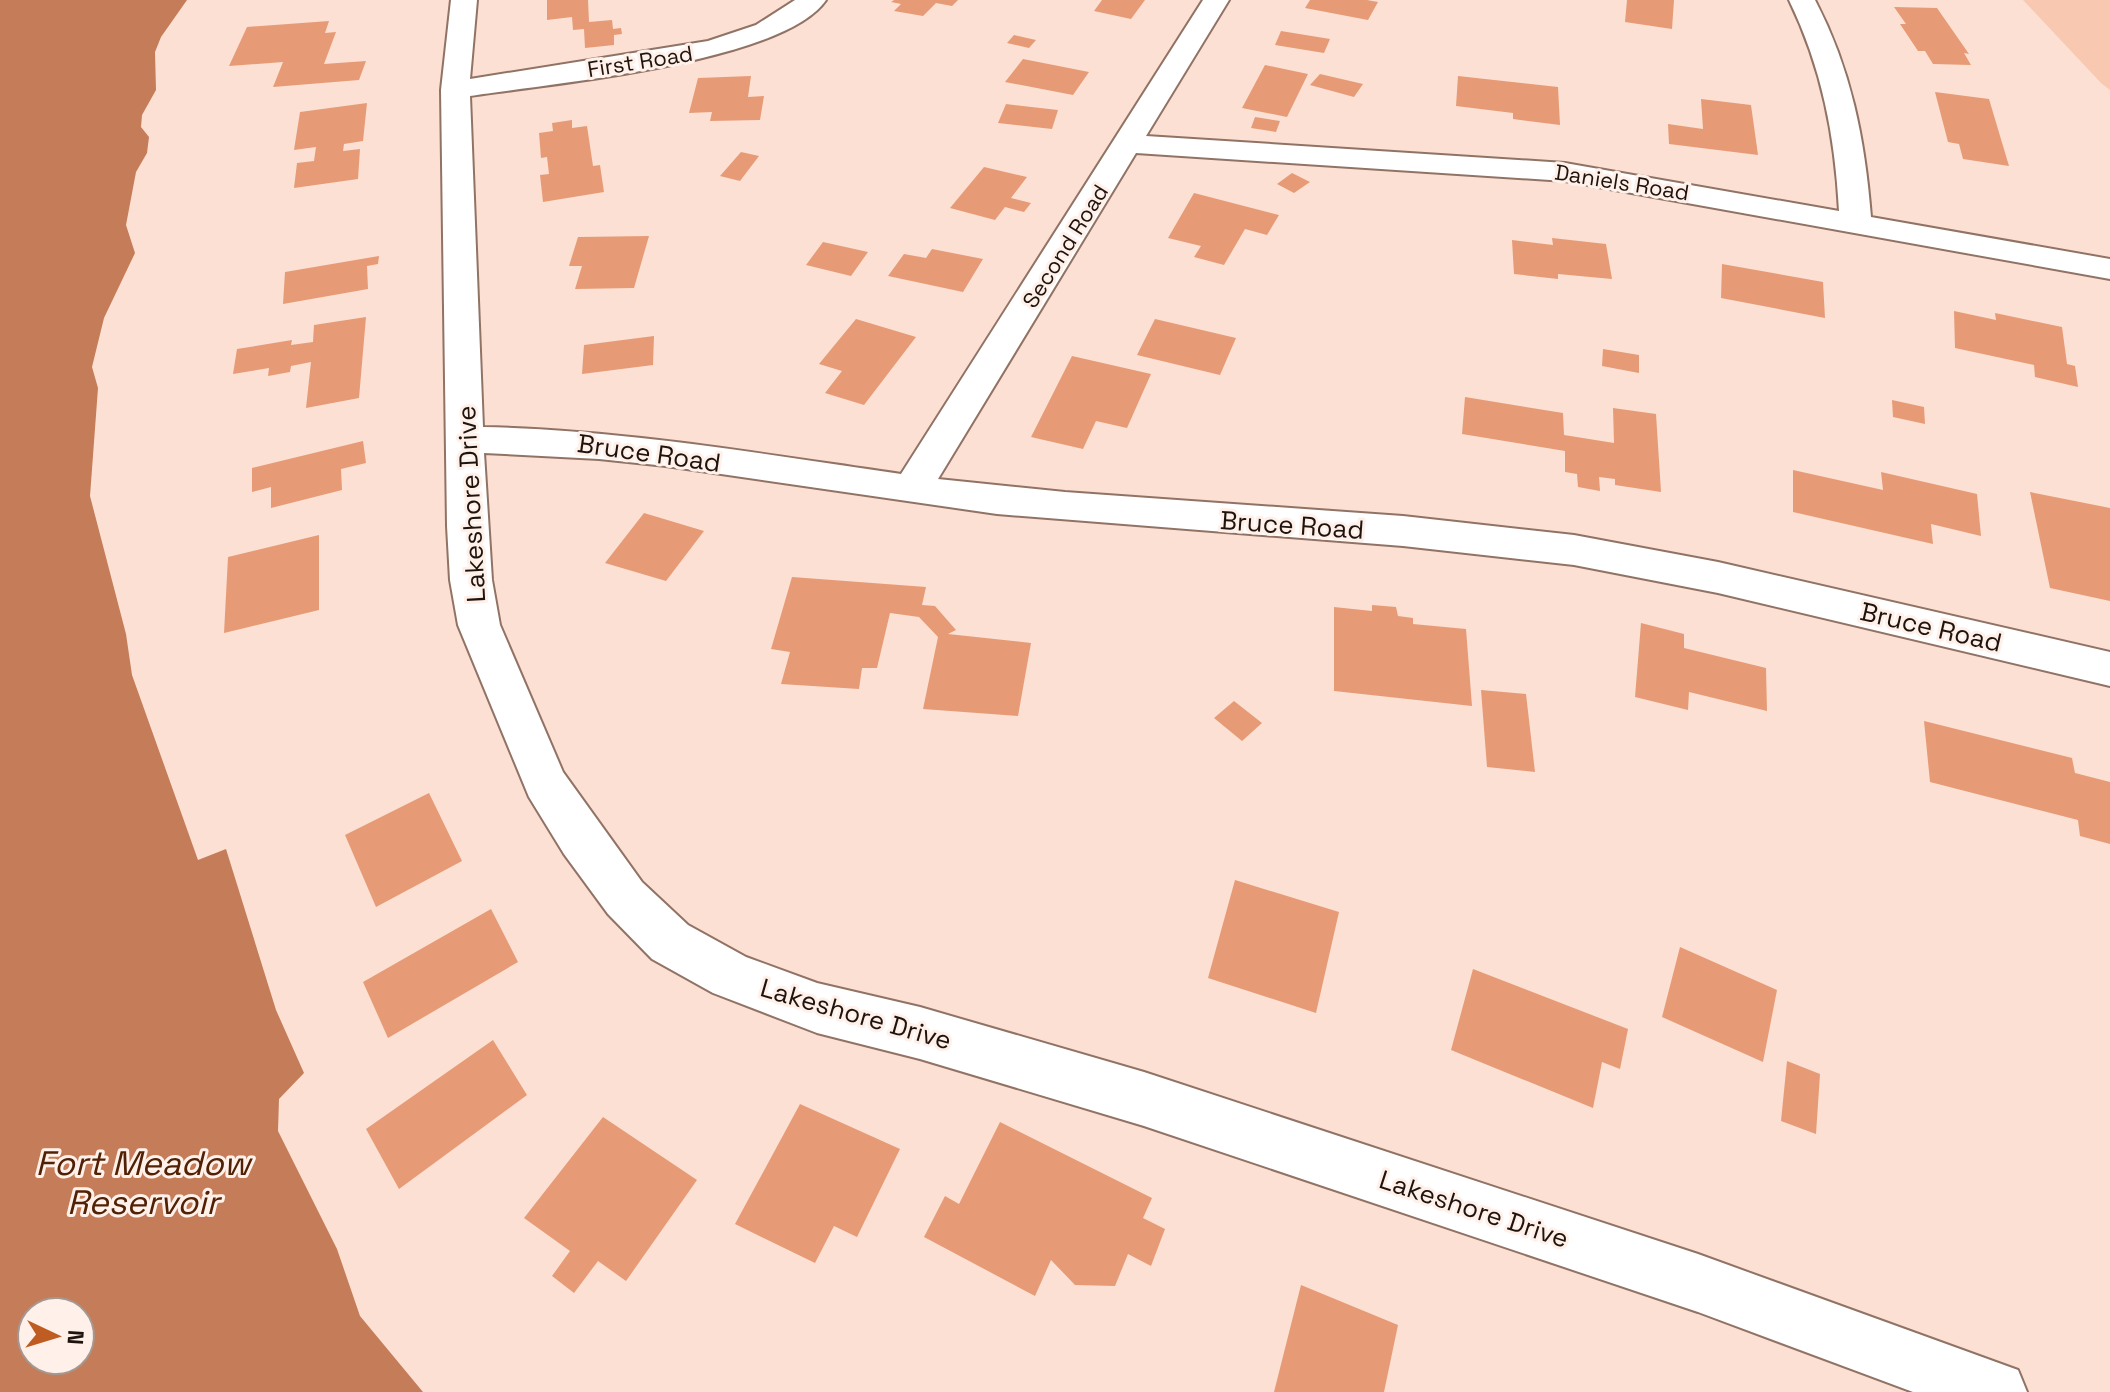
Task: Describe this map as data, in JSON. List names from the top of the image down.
{
  "streets": {
    "street": [
      "First Road",
      "Daniels Road",
      "Second Road",
      "Bruce Road",
      "Lakeshore Drive"
    ]
  },
  "crossings": [
    ["First Road", "Lakeshore Drive"],
    ["Daniels Road", "Second Road"],
    ["Second Road", "Bruce Road"],
    ["Bruce Road", "Lakeshore Drive"]
  ],
  "water": ["Fort Meadow Reservoir"],
  "north": "right"
}
